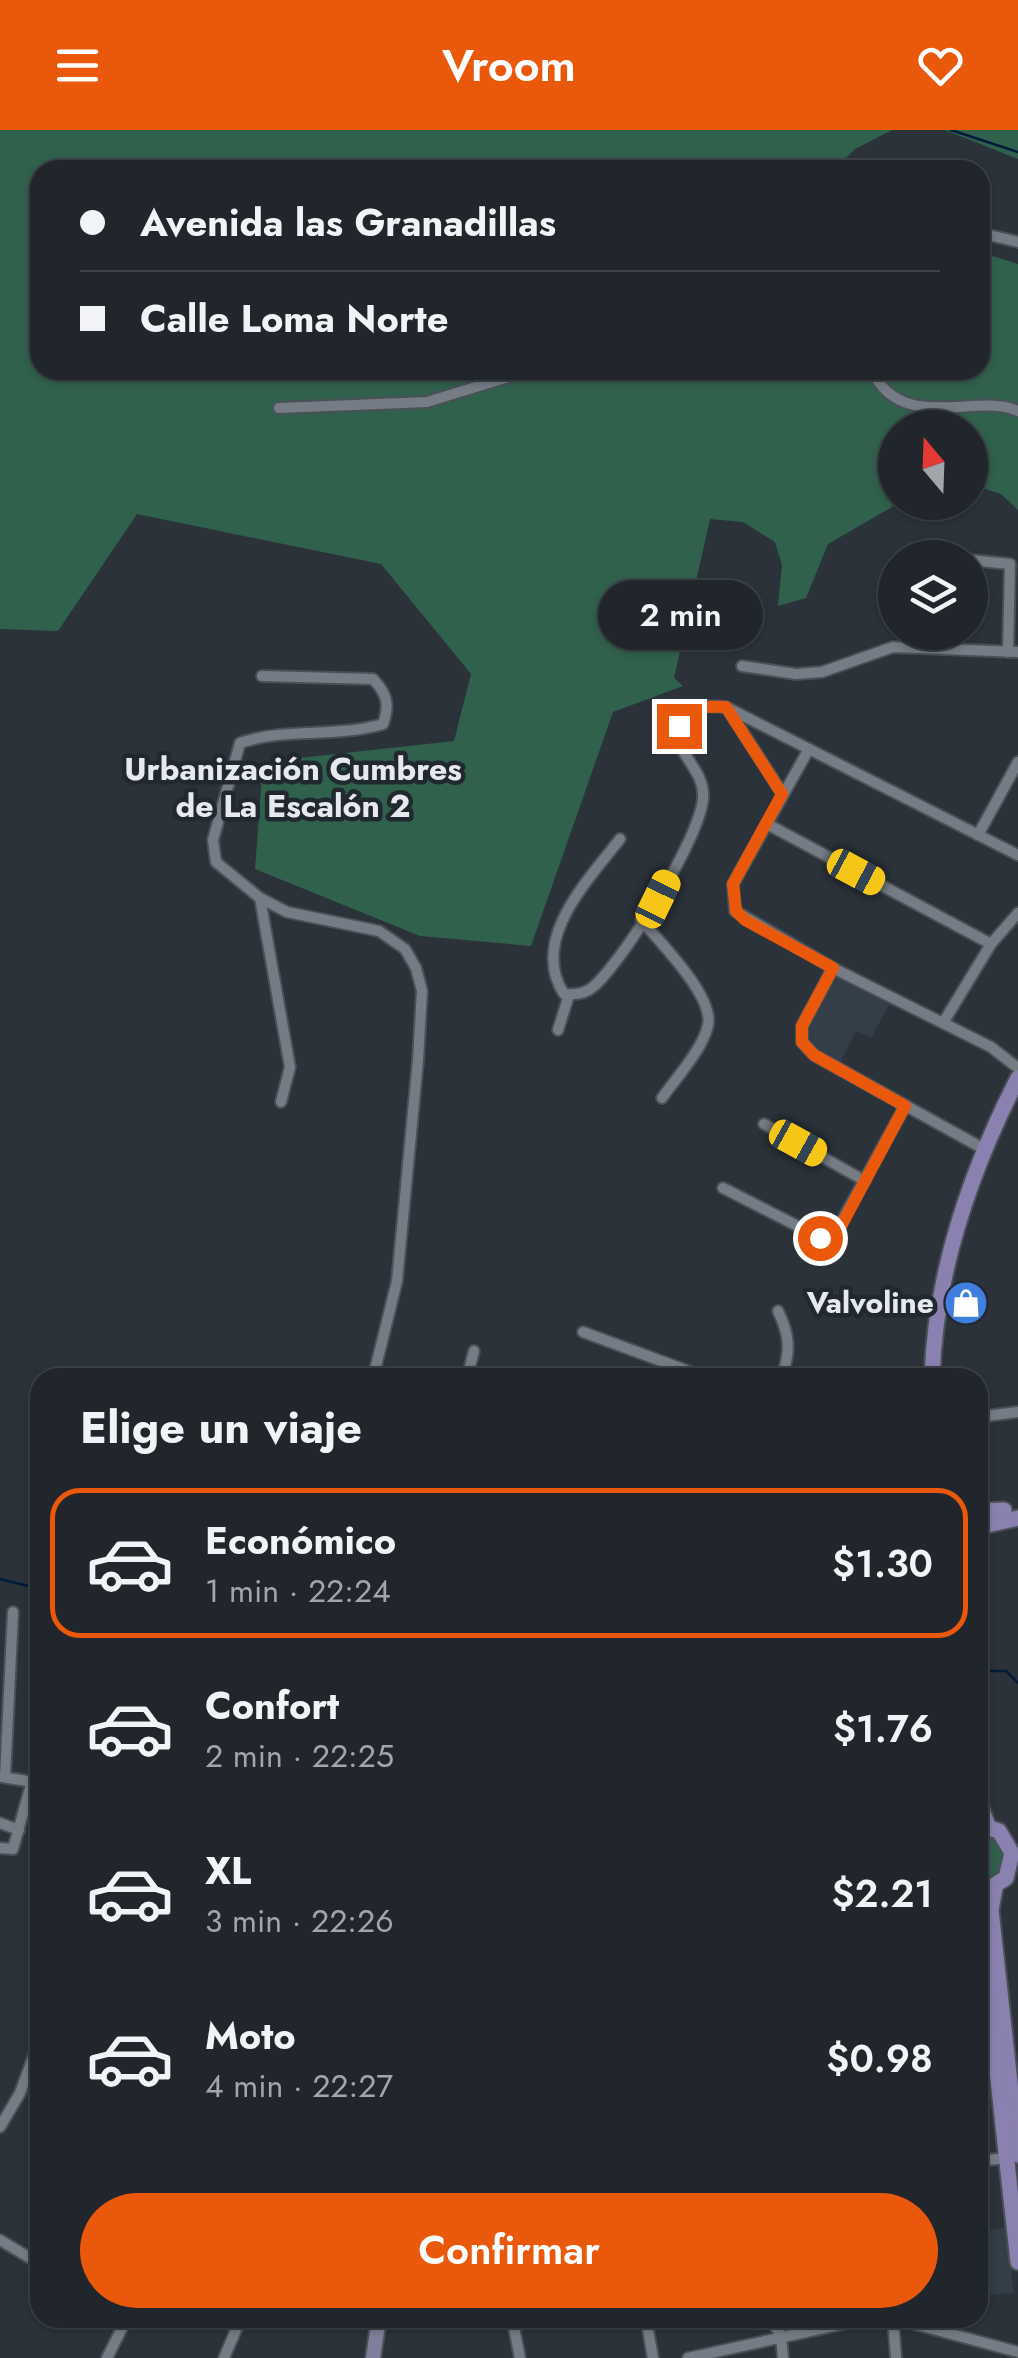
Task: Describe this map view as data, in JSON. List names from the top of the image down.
{
  "districts": ["Urbanización Cumbres de La Escalón 2"],
  "places": {
    "shop": ["Valvoline"]
  },
  "north": "top",
  "page": {
    "header": "Vroom",
    "banner": ["Avenida las Granadillas", "Calle Loma Norte"],
    "bubble": "2 min",
    "heading": "Elige un viaje",
    "list": [
      {
        "name": "Económico",
        "note": "1 min · 22:24",
        "value": "$1.30"
      },
      {
        "name": "Confort",
        "note": "2 min · 22:25",
        "value": "$1.76"
      },
      {
        "name": "XL",
        "note": "3 min · 22:26",
        "value": "$2.21"
      },
      {
        "name": "Moto",
        "note": "4 min · 22:27",
        "value": "$0.98"
      }
    ],
    "buttons": "Confirmar"
  }
}
